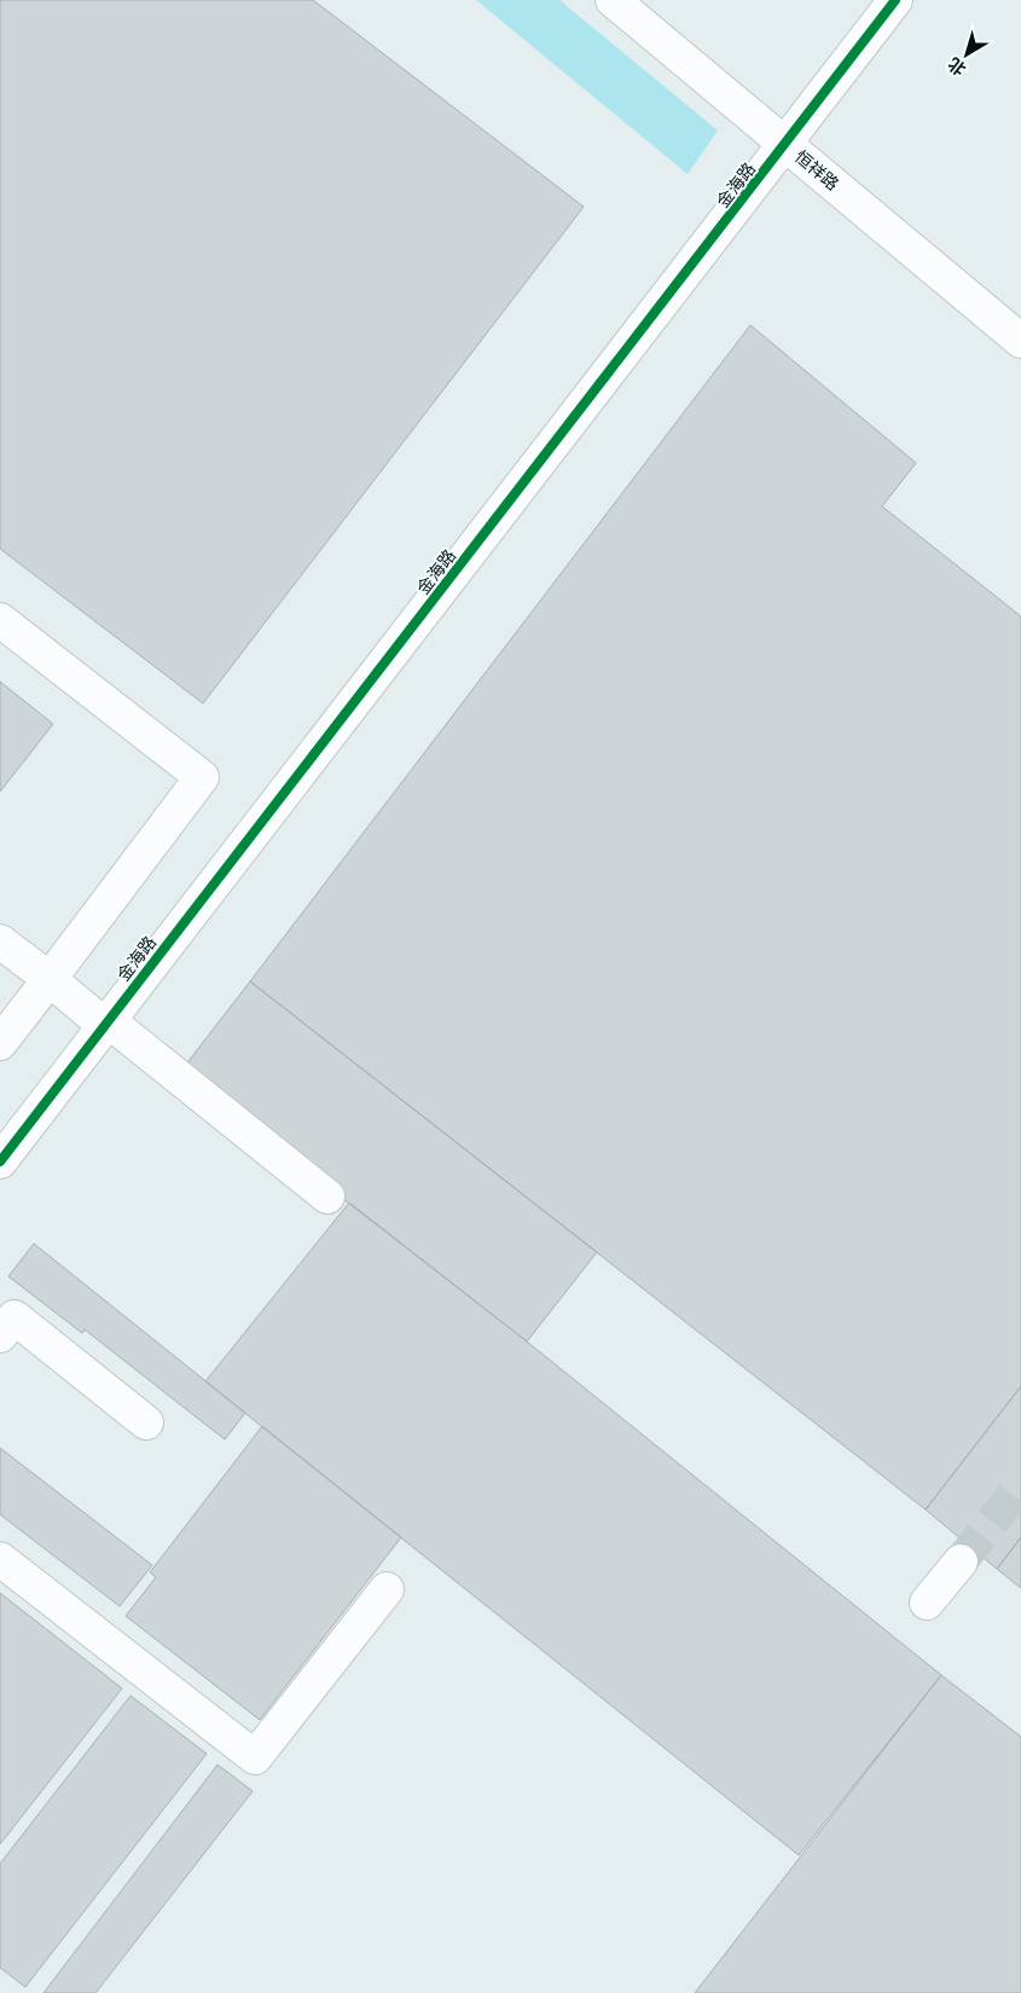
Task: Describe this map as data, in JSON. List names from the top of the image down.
{
  "streets": {
    "street": ["恒祥路", "金海路"]
  },
  "crossings": [
    ["恒祥路", "金海路"]
  ],
  "north": "bottom left"
}
